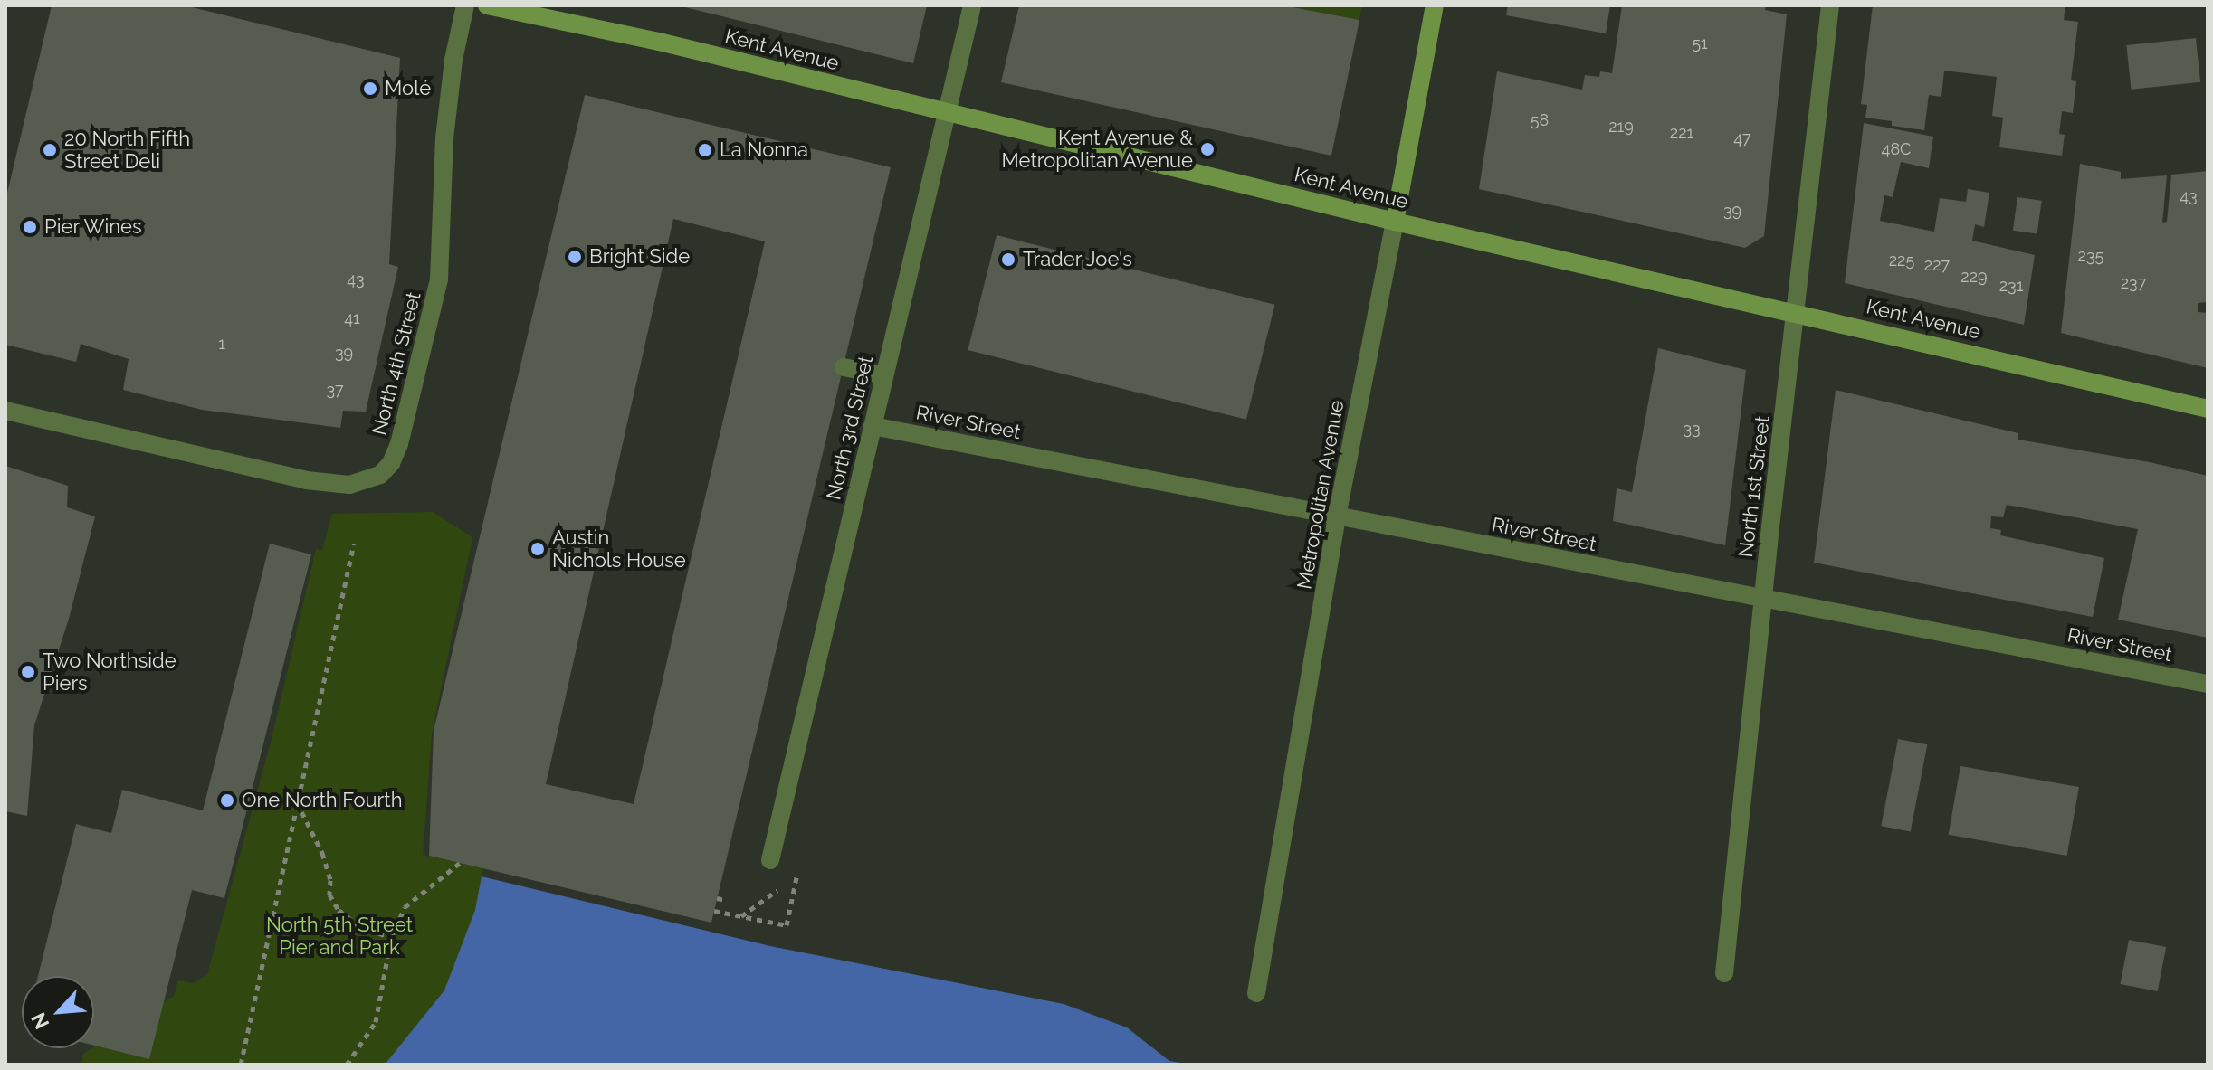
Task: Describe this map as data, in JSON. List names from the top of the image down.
{
  "streets": {
    "main road": ["Kent Avenue", "Metropolitan Avenue"],
    "street": [
      "North 4th Street",
      "River Street",
      "North 3rd Street",
      "North 1st Street"
    ]
  },
  "crossings": [
    ["Kent Avenue", "North 3rd Street"],
    ["Kent Avenue", "North 1st Street"],
    ["Kent Avenue", "Metropolitan Avenue"],
    ["River Street", "North 3rd Street"],
    ["River Street", "North 1st Street"],
    ["River Street", "Metropolitan Avenue"]
  ],
  "parks": ["North 5th Street Pier and Park"],
  "places": [
    "Molé",
    "Kent Avenue & Metropolitan Avenue",
    "20 North Fifth Street Deli",
    "La Nonna",
    "Pier Wines",
    "Bright Side",
    "Trader Joe's",
    "Austin Nichols House",
    "Two Northside Piers",
    "One North Fourth"
  ],
  "house_numbers": [
    "51",
    "58",
    "219",
    "221",
    "47",
    "48C",
    "43",
    "39",
    "235",
    "225",
    "227",
    "229",
    "43",
    "237",
    "231",
    "41",
    "1",
    "39",
    "37",
    "33"
  ],
  "north": "bottom left"
}
